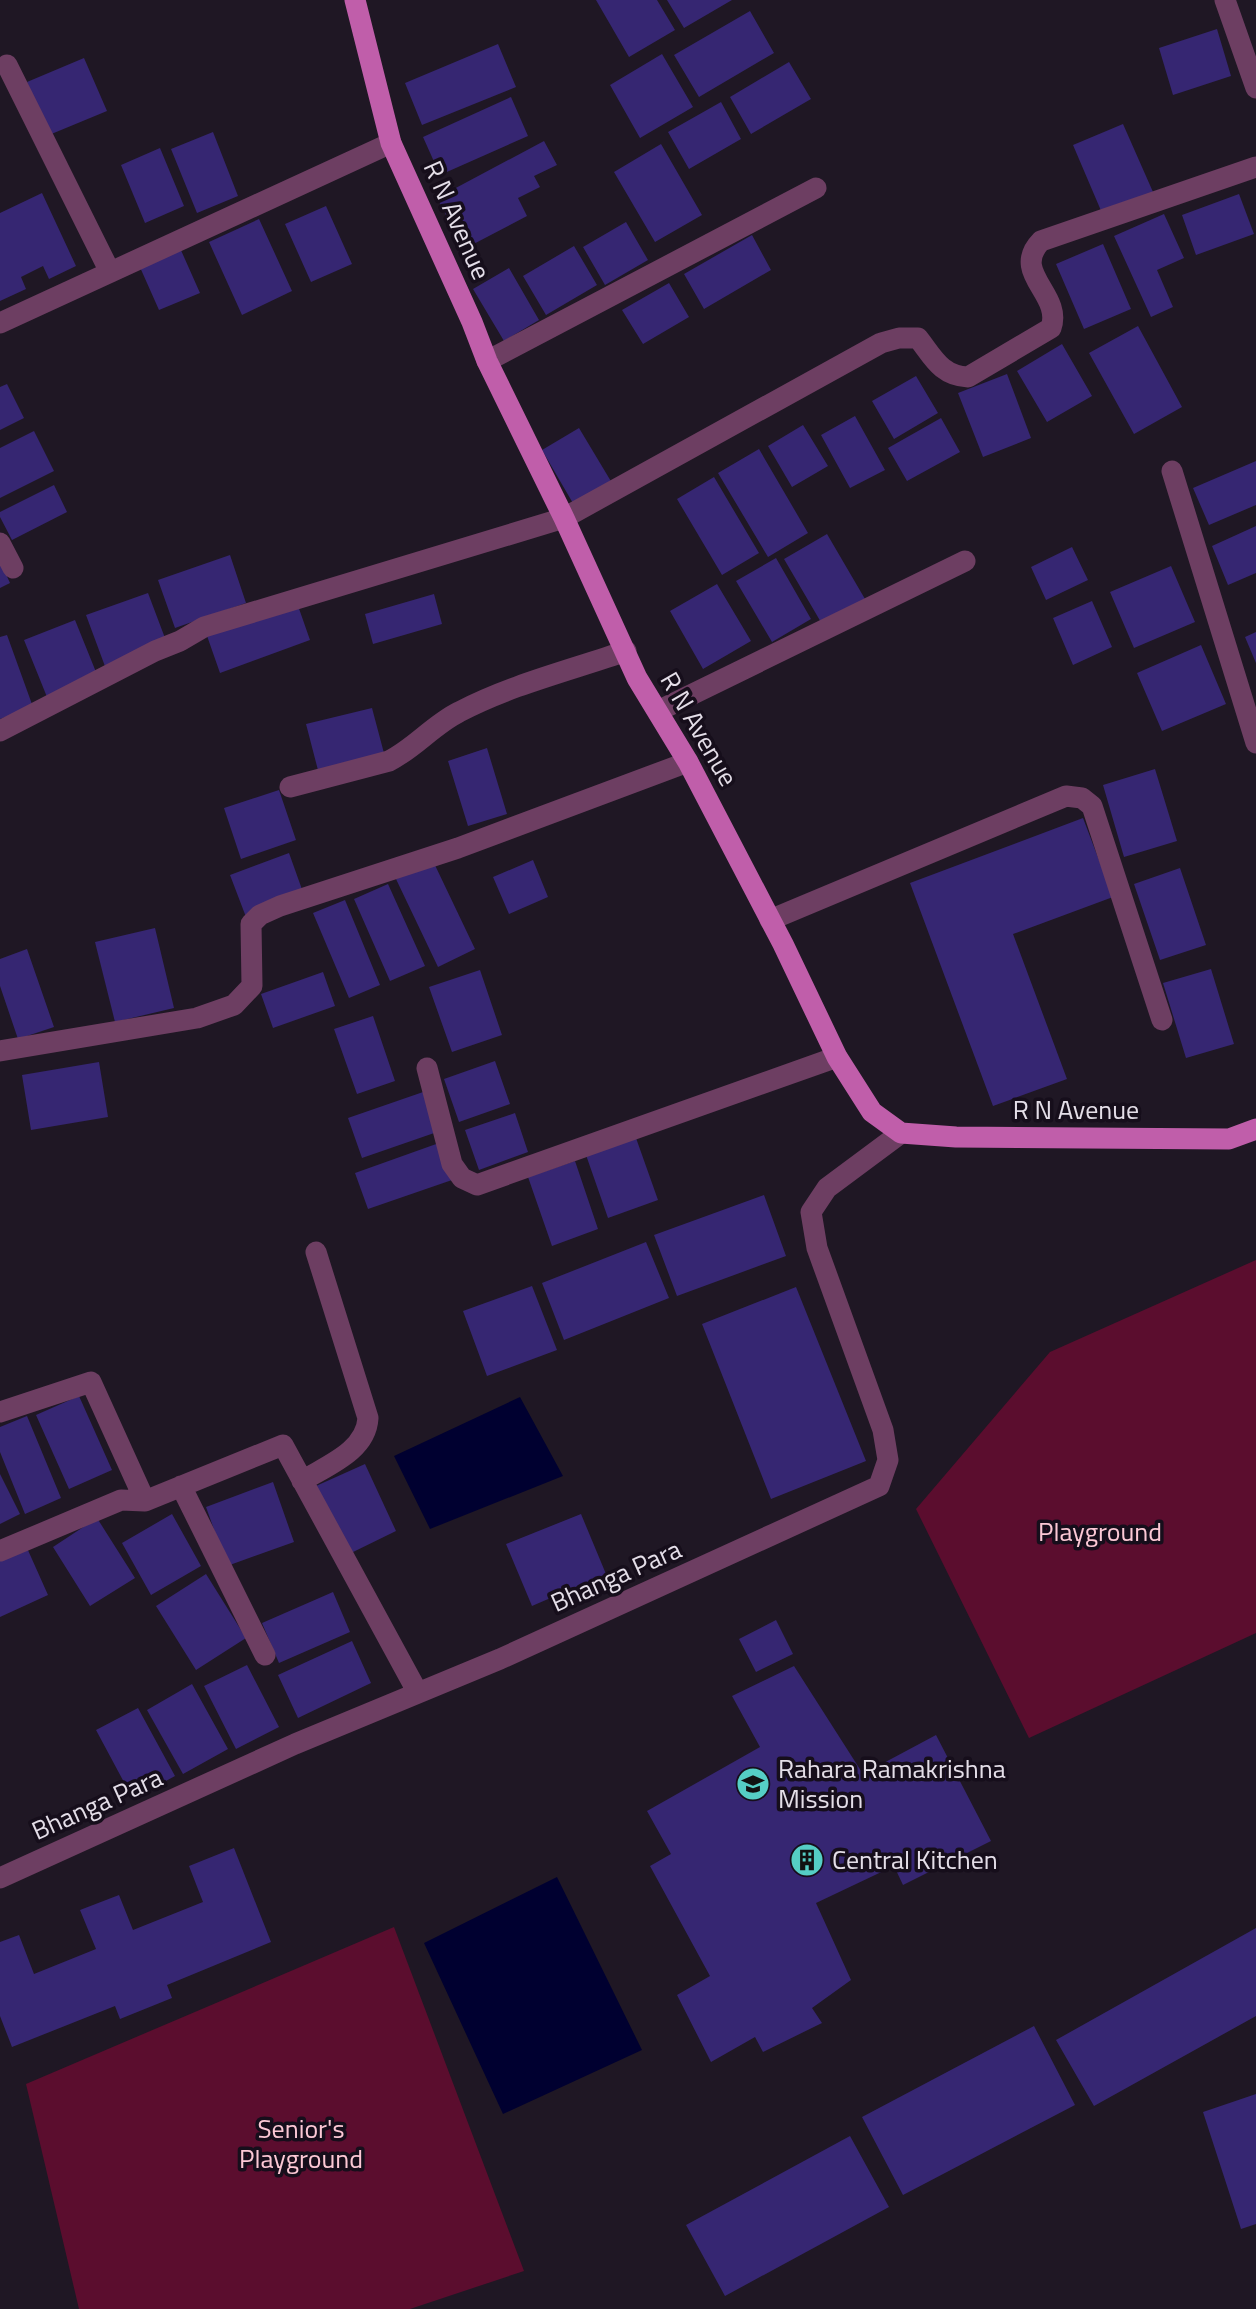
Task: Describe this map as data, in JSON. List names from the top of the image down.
{
  "streets": {
    "main road": ["R N Avenue"],
    "street": ["Bhanga Para"]
  },
  "crossings": [
    ["R N Avenue", "Bhanga Para"]
  ],
  "parks": ["Playground", "Senior's Playground"],
  "places": {
    "school or university": ["Rahara Ramakrishna Mission"],
    "building": ["Central Kitchen"]
  }
}
